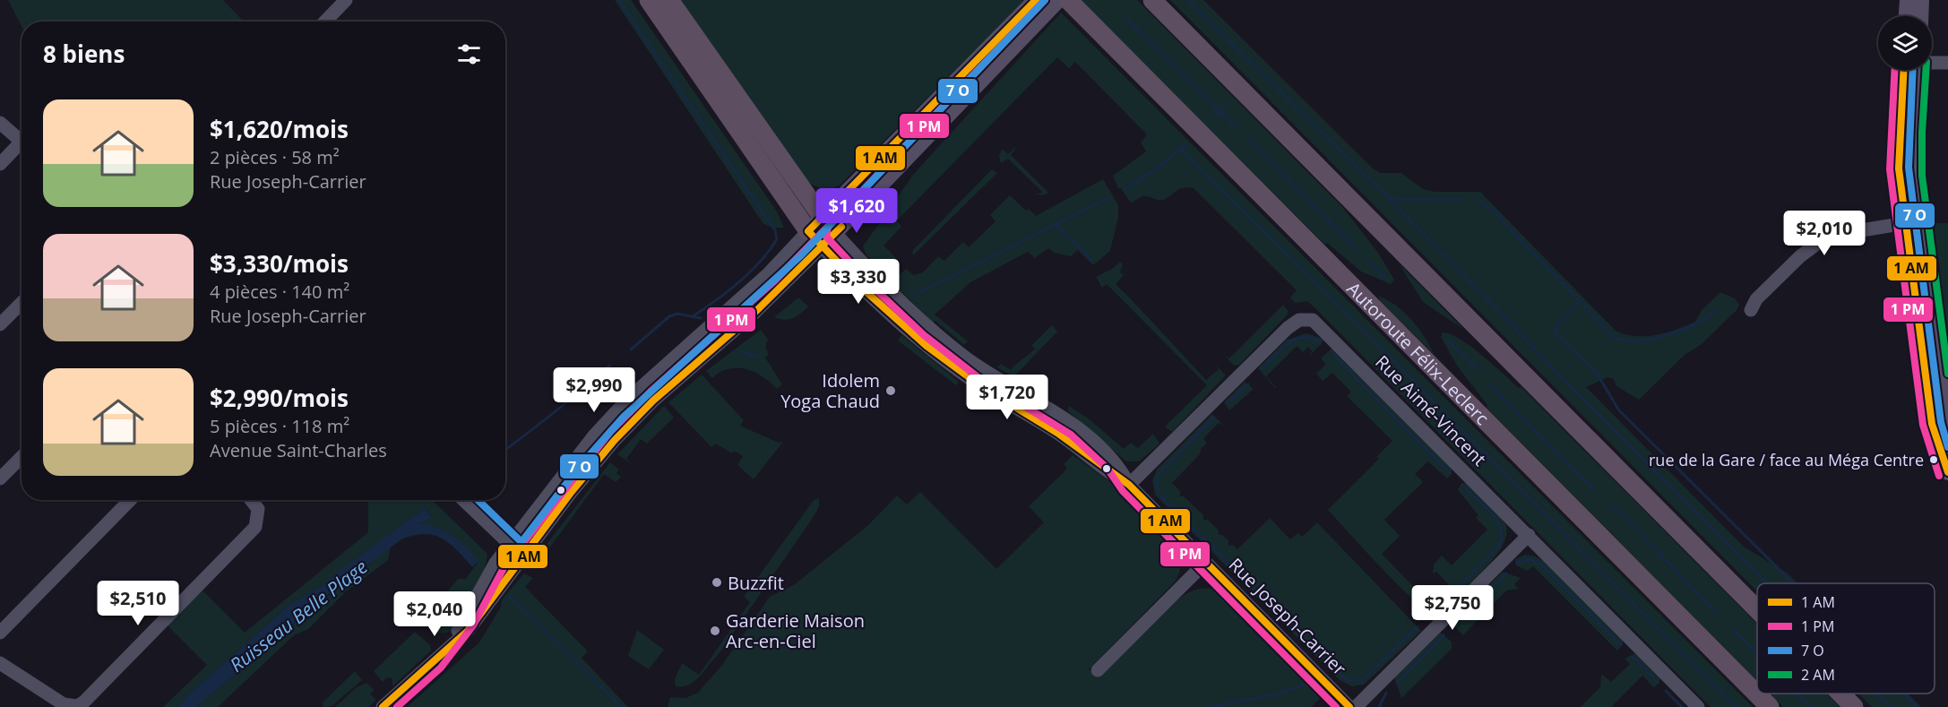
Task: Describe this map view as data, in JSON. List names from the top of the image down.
{
  "streets": {
    "highway": ["Autoroute Félix-Leclerc"],
    "main road": ["Rue Joseph-Carrier"],
    "street": ["Rue Aimé-Vincent"]
  },
  "crossings": [
    ["Rue Aimé-Vincent", "Rue Joseph-Carrier"]
  ],
  "water": ["Ruisseau Belle Plage"],
  "places": [
    "Idolem Yoga Chaud",
    "rue de la Gare / face au Méga Centre",
    "Buzzfit",
    "Garderie Maison Arc-en-Ciel"
  ],
  "legend": [
    "1 AM",
    "1 PM",
    "7 O",
    "2 AM"
  ],
  "page": {
    "heading": "8 biens",
    "list": [
      {
        "name": "$1,620/mois",
        "note": "2 pièces · 58 m² · Rue Joseph-Carrier"
      },
      {
        "name": "$3,330/mois",
        "note": "4 pièces · 140 m² · Rue Joseph-Carrier"
      },
      {
        "name": "$2,990/mois",
        "note": "5 pièces · 118 m² · Avenue Saint-Charles"
      }
    ],
    "price": [
      "$1,620",
      "$2,010",
      "$3,330",
      "$2,990",
      "$1,720",
      "$2,510",
      "$2,750",
      "$2,040"
    ]
  }
}
